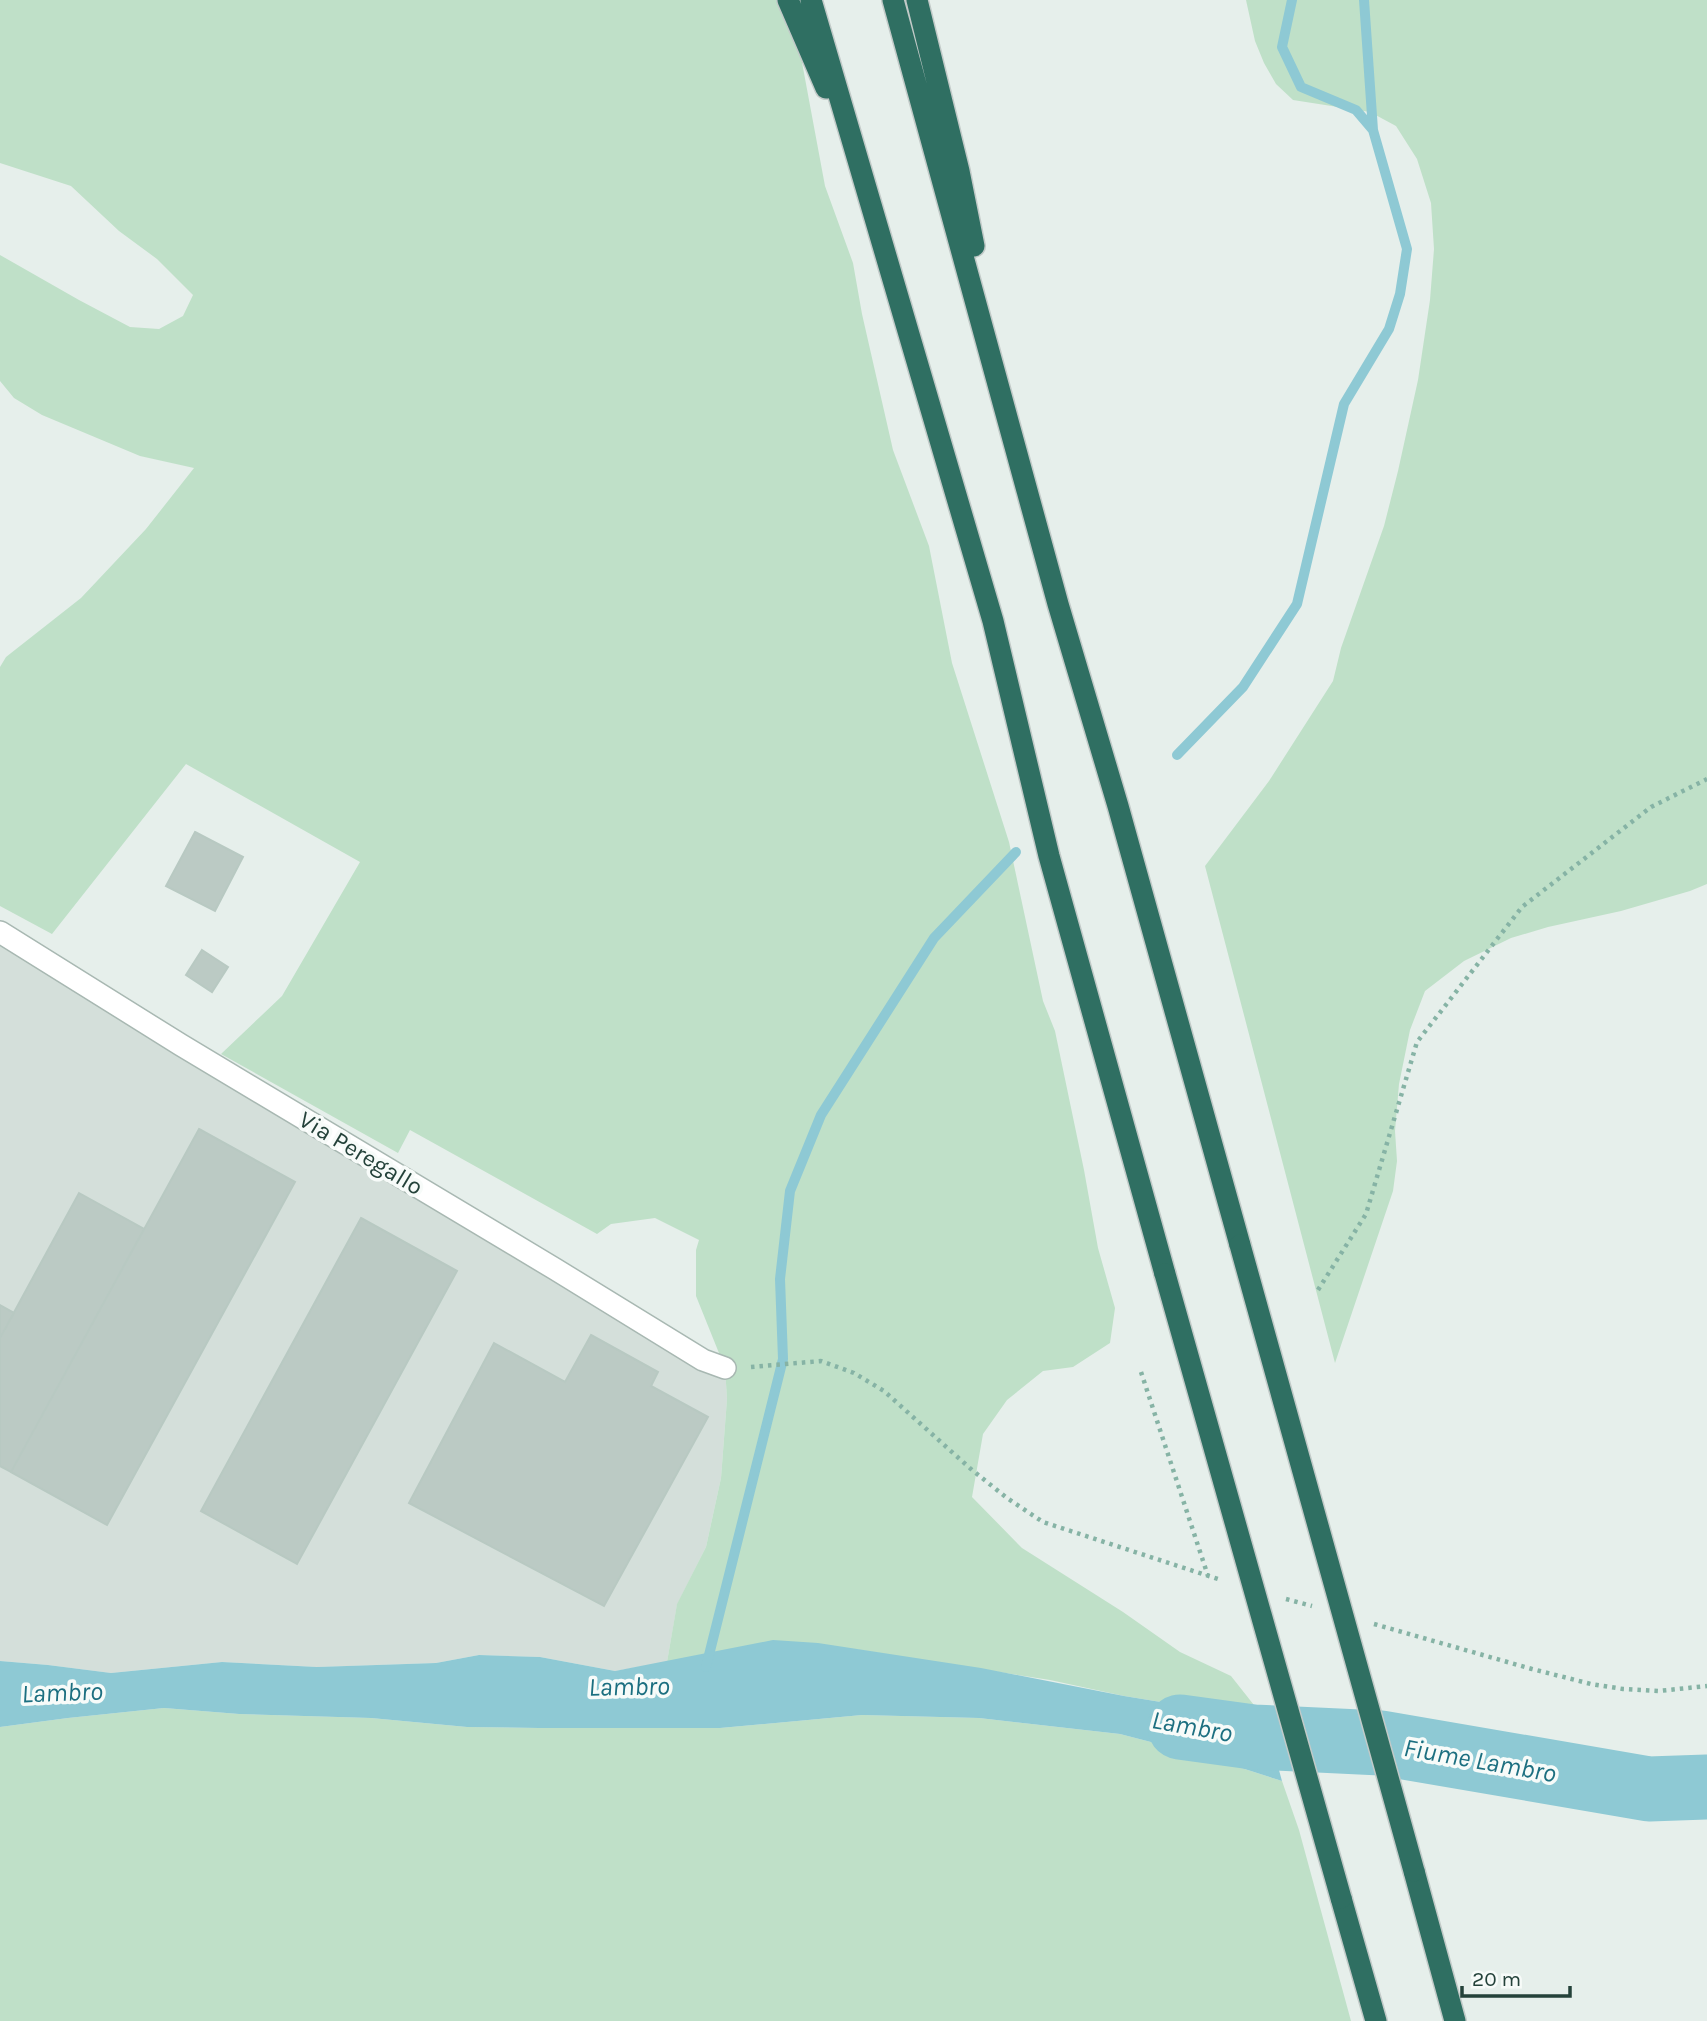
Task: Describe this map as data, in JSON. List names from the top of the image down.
{
  "streets": {
    "street": ["Via Peregallo"]
  },
  "water": ["Lambro", "Fiume Lambro"],
  "scale_bar": "20 m"
}
